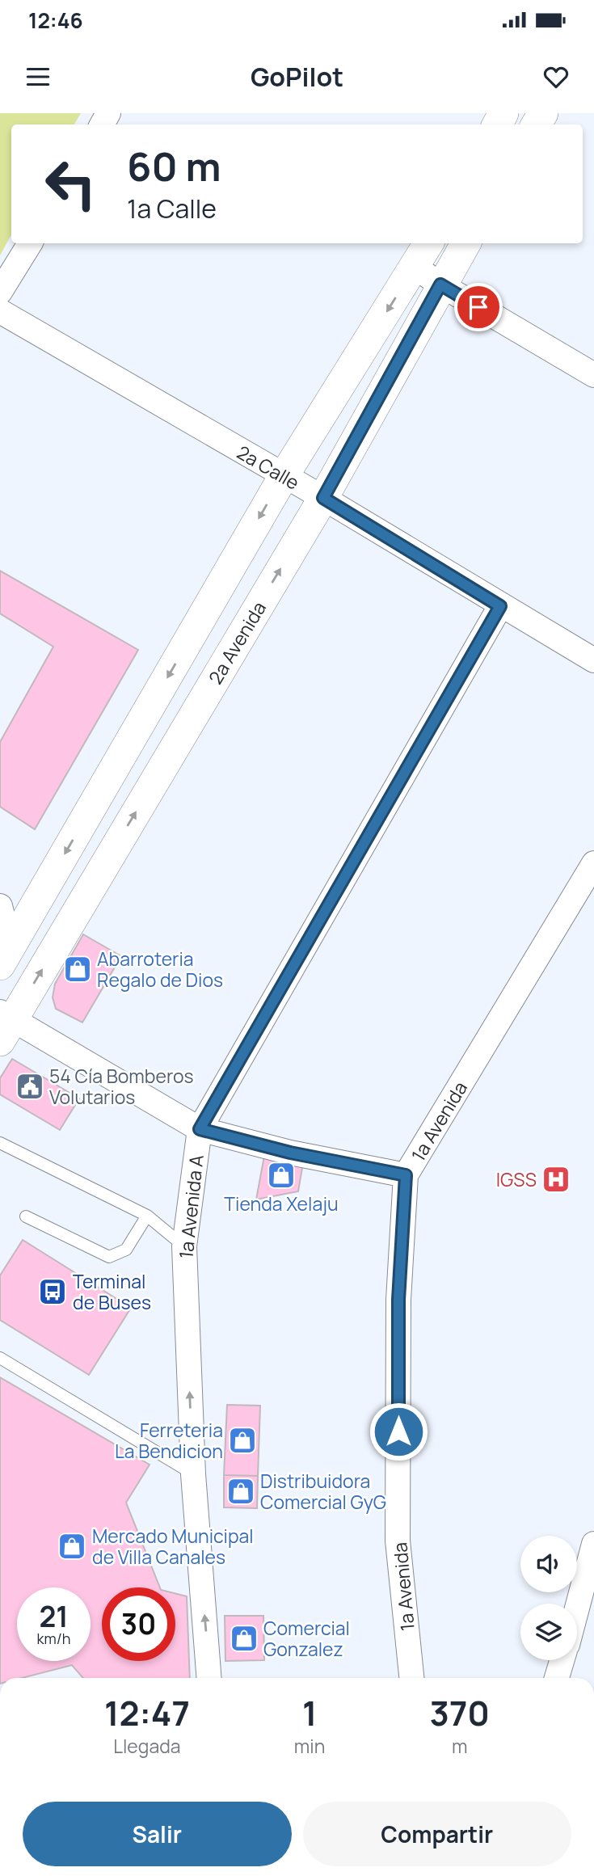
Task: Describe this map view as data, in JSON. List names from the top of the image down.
{
  "streets": {
    "street": [
      "2a Calle",
      "2a Avenida",
      "1a Avenida",
      "1a Avenida A"
    ]
  },
  "crossings": [
    ["2a Calle", "2a Avenida"],
    ["2a Calle", "1a Avenida A"]
  ],
  "one_way": ["1a Avenida A"],
  "places": {
    "shop": [
      "Abarroteria Regalo de Dios",
      "Tienda Xelaju",
      "Ferreteria La Bendicion",
      "Distribuidora Comercial GyG",
      "Mercado Municipal de Villa Canales",
      "Comercial Gonzalez"
    ],
    "public building": ["54 Cía Bomberos Volutarios"],
    "hospital": ["IGSS"],
    "bus stop": ["Terminal de Buses"]
  },
  "page": {
    "status": "12:46",
    "header": "GoPilot",
    "turn": ["60 m", "1a Calle"],
    "speed": "21 km/h",
    "limit": "30",
    "eta": [
      "12:47",
      "Llegada",
      "1",
      "min",
      "370",
      "m"
    ],
    "buttons": ["Salir", "Compartir"]
  }
}
